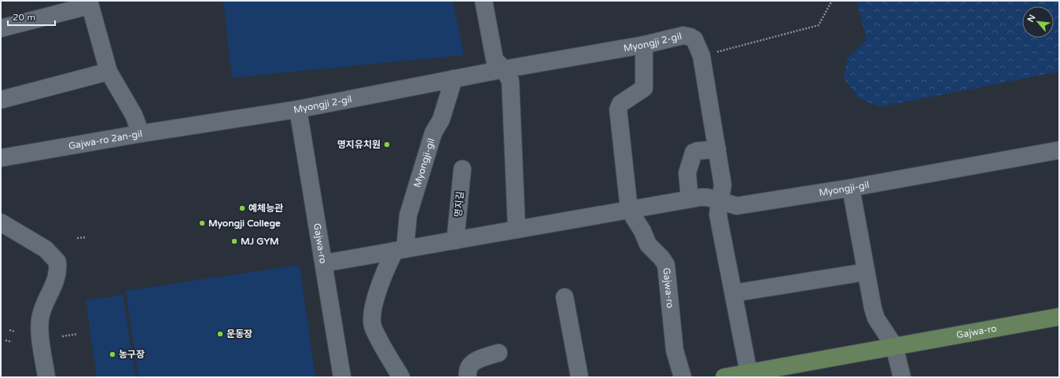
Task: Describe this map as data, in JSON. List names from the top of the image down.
{
  "streets": {
    "main road": ["Gajwa-ro"],
    "street": [
      "Myongji 2-gil",
      "Gajwa-ro 2an-gil",
      "Myongji-gil",
      "명지길"
    ]
  },
  "crossings": [
    ["Myongji 2-gil", "Gajwa-ro 2an-gil"],
    ["Myongji 2-gil", "Myongji-gil"],
    ["Myongji 2-gil", "Gajwa-ro"],
    ["Myongji-gil", "명지길"],
    ["Myongji-gil", "Gajwa-ro"]
  ],
  "places": [
    "명지유치원",
    "예체능관",
    "Myongji College",
    "MJ GYM",
    "운동장",
    "농구장"
  ],
  "scale_bar": "20 m",
  "north": "top left"
}
